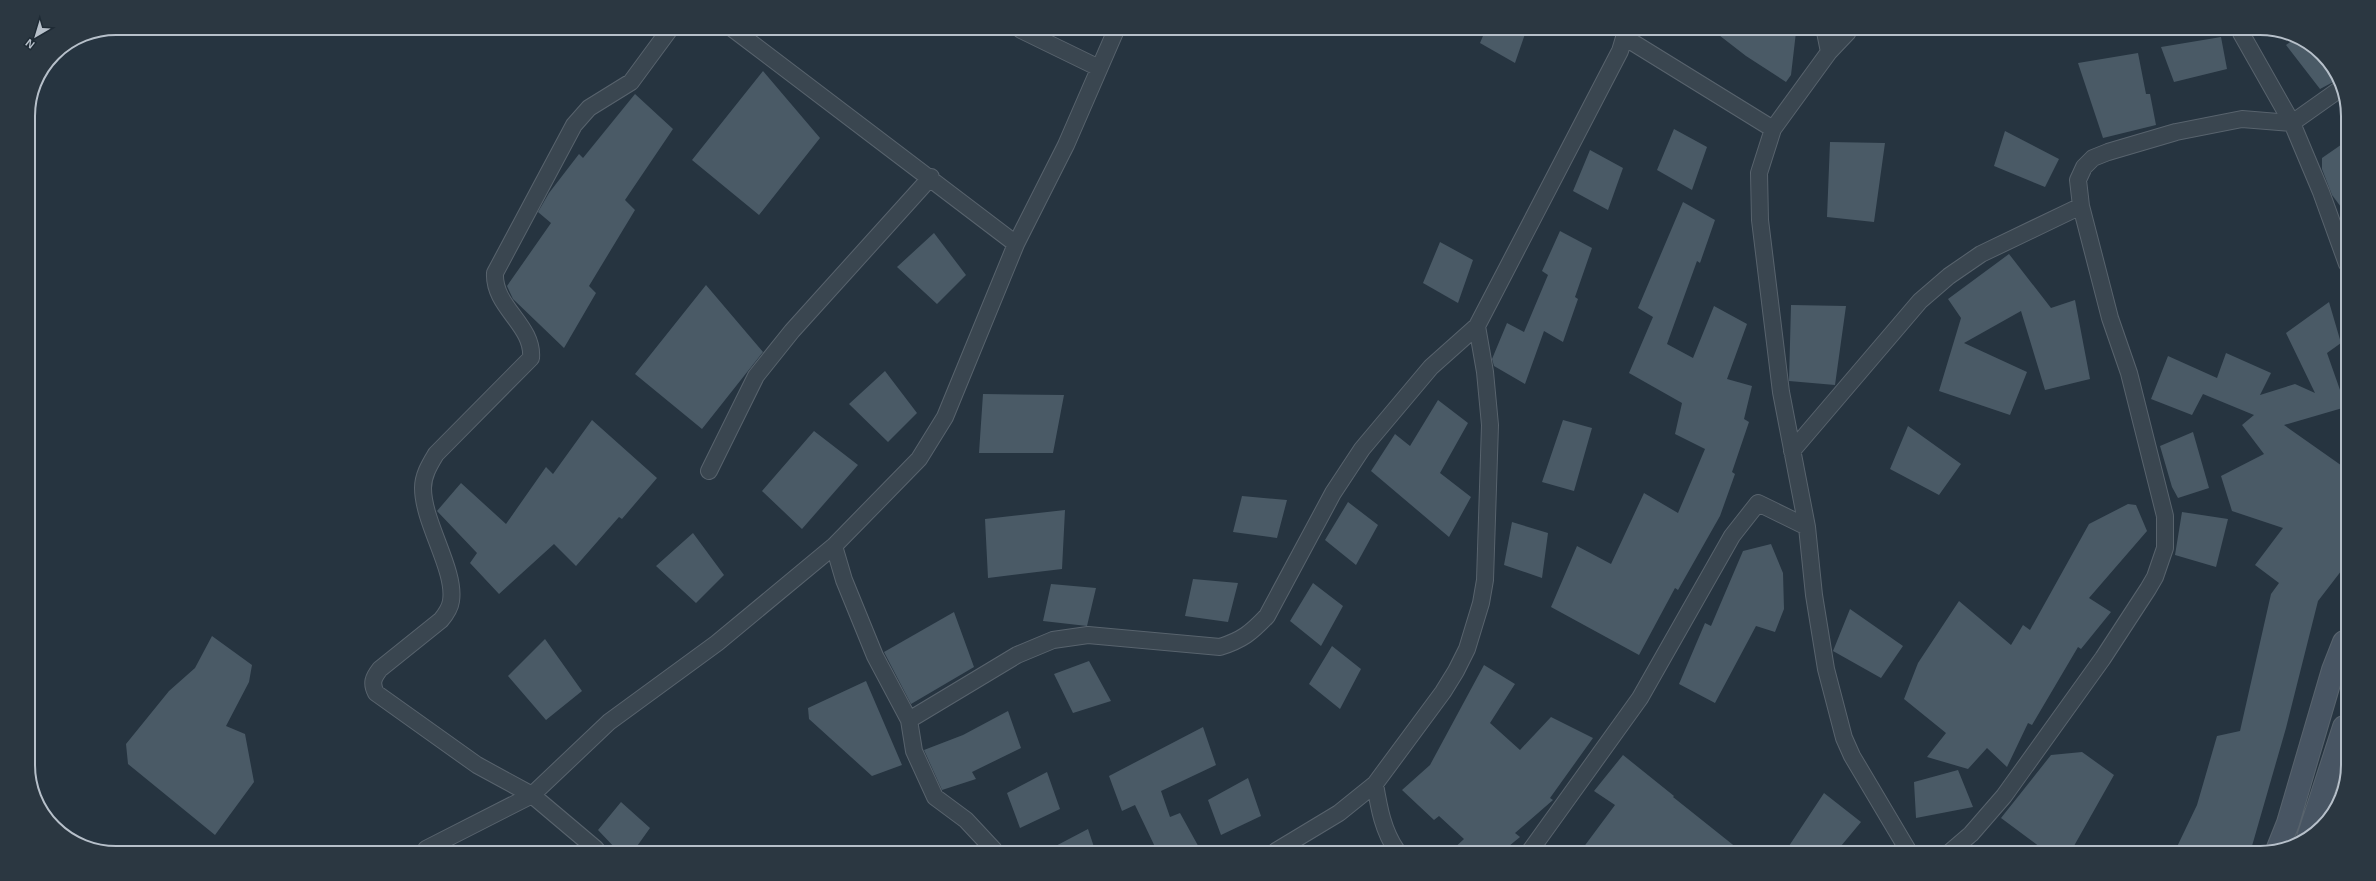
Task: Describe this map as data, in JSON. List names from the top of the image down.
{
  "north": "bottom left"
}
